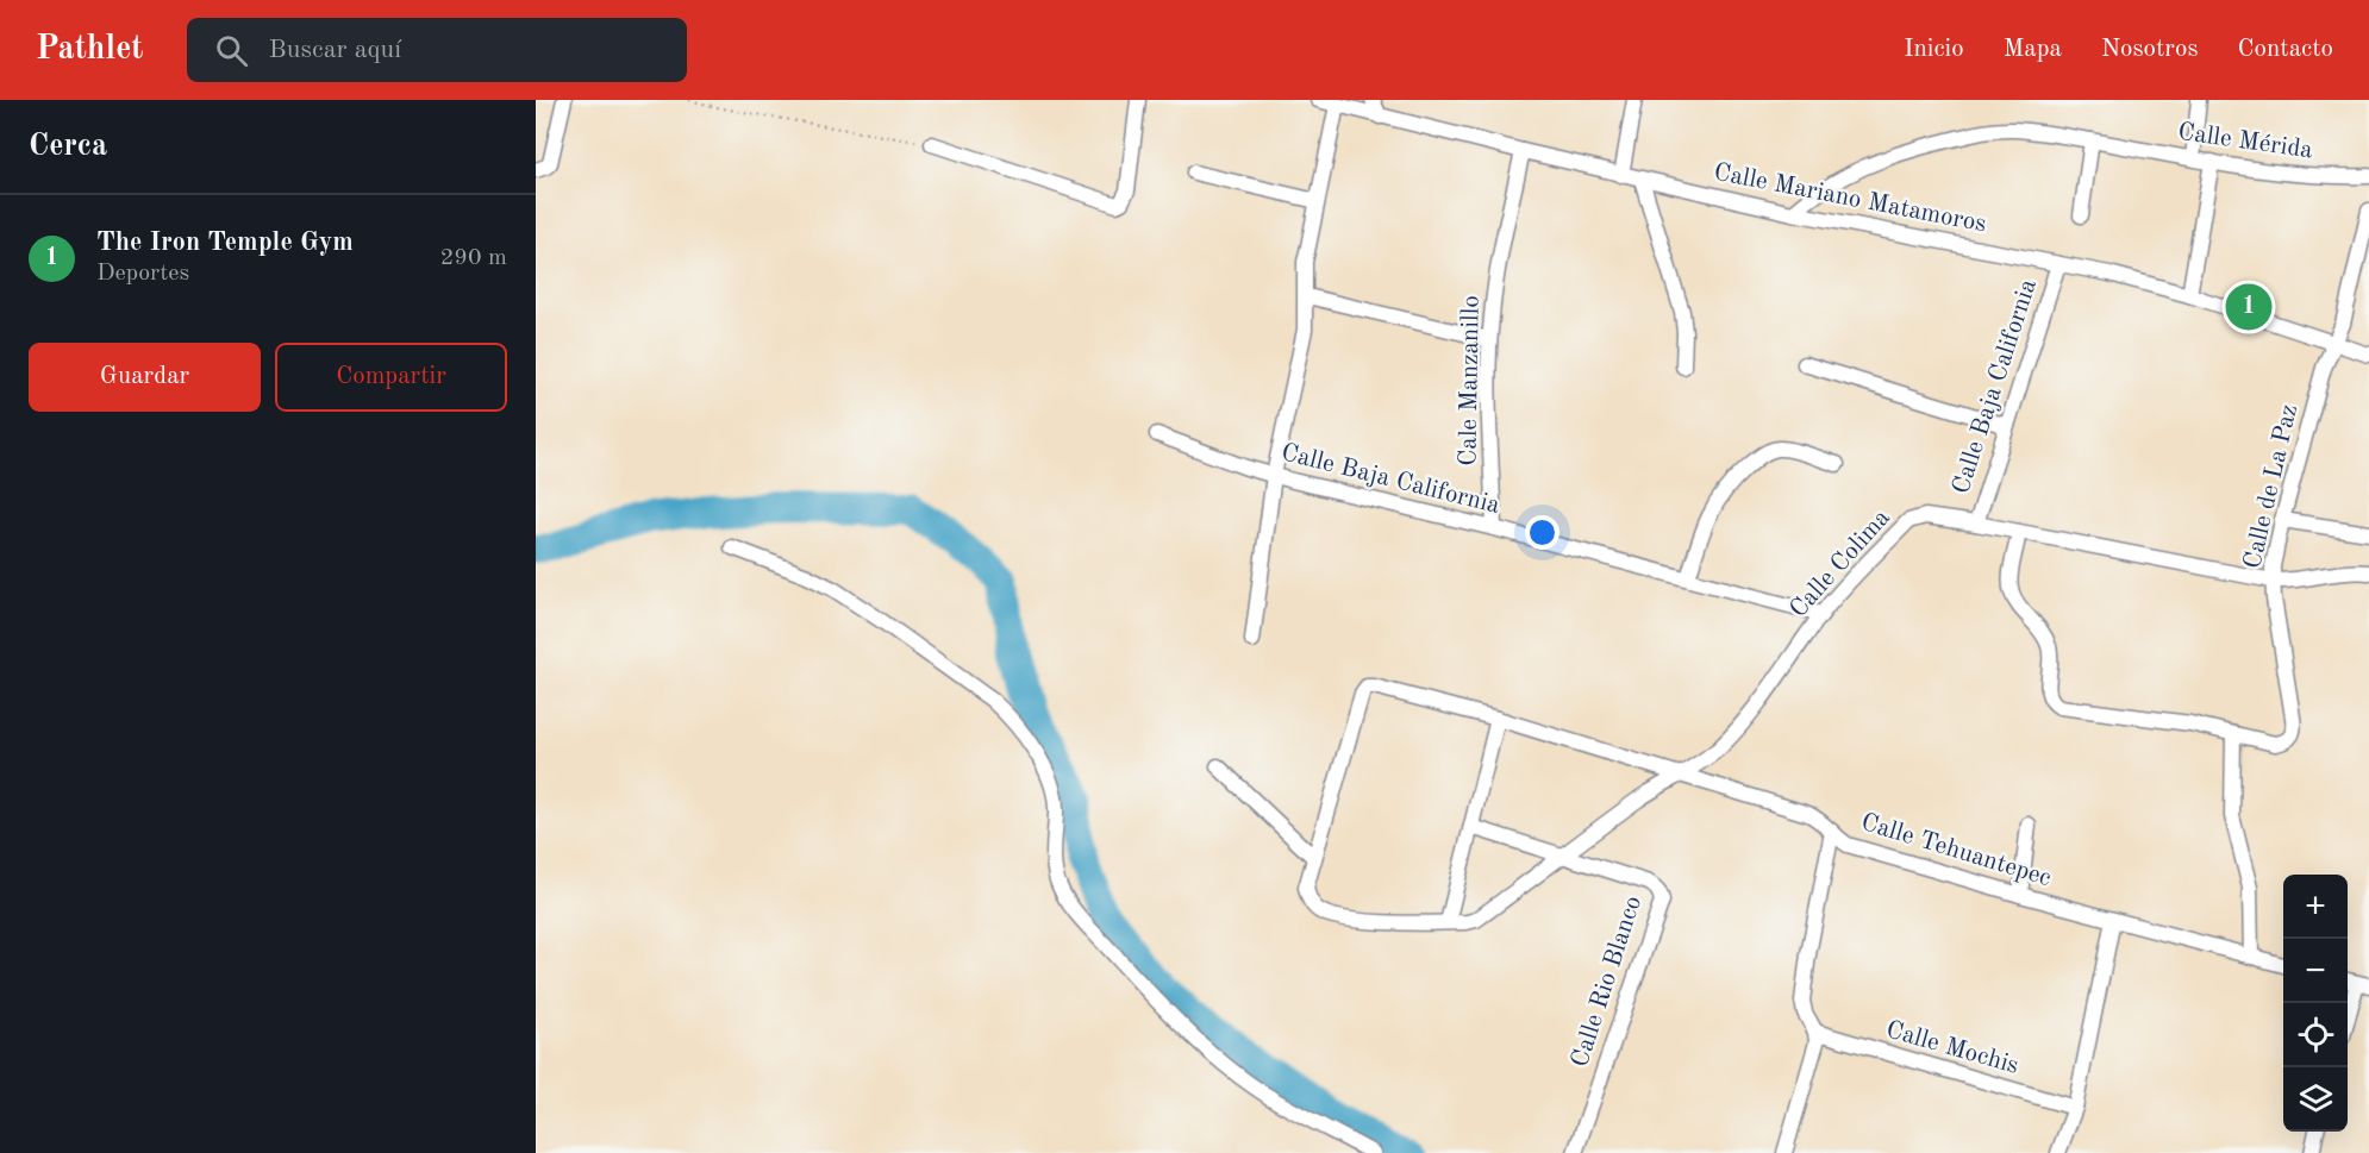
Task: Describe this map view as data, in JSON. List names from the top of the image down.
{
  "streets": {
    "street": [
      "Calle Mérida",
      "Calle Mariano Matamoros",
      "Cale Manzanillo",
      "Calle Baja California",
      "Calle de La Paz",
      "Calle Colima",
      "Calle Tehuantepec",
      "Calle Rio Blanco",
      "Calle Mochis"
    ]
  },
  "crossings": [
    ["Calle Mérida", "Calle Mariano Matamoros"],
    ["Calle Mariano Matamoros", "Cale Manzanillo"],
    ["Calle Mariano Matamoros", "Calle Baja California"],
    ["Calle Mariano Matamoros", "Calle de La Paz"],
    ["Cale Manzanillo", "Calle Baja California"],
    ["Calle Baja California", "Calle Colima"],
    ["Calle de La Paz", "Calle Colima"],
    ["Calle Colima", "Calle Tehuantepec"],
    ["Calle Colima", "Calle Rio Blanco"]
  ],
  "page": {
    "header": "Pathlet",
    "search": "Buscar aquí",
    "nav": [
      "Inicio",
      "Mapa",
      "Nosotros",
      "Contacto"
    ],
    "heading": "Cerca",
    "list": [
      {
        "mark": "1",
        "name": "The Iron Temple Gym",
        "note": "Deportes",
        "value": "290 m"
      }
    ],
    "pins": "1",
    "buttons": ["Guardar", "Compartir"],
    "map_buttons": ["+", "−"]
  }
}
